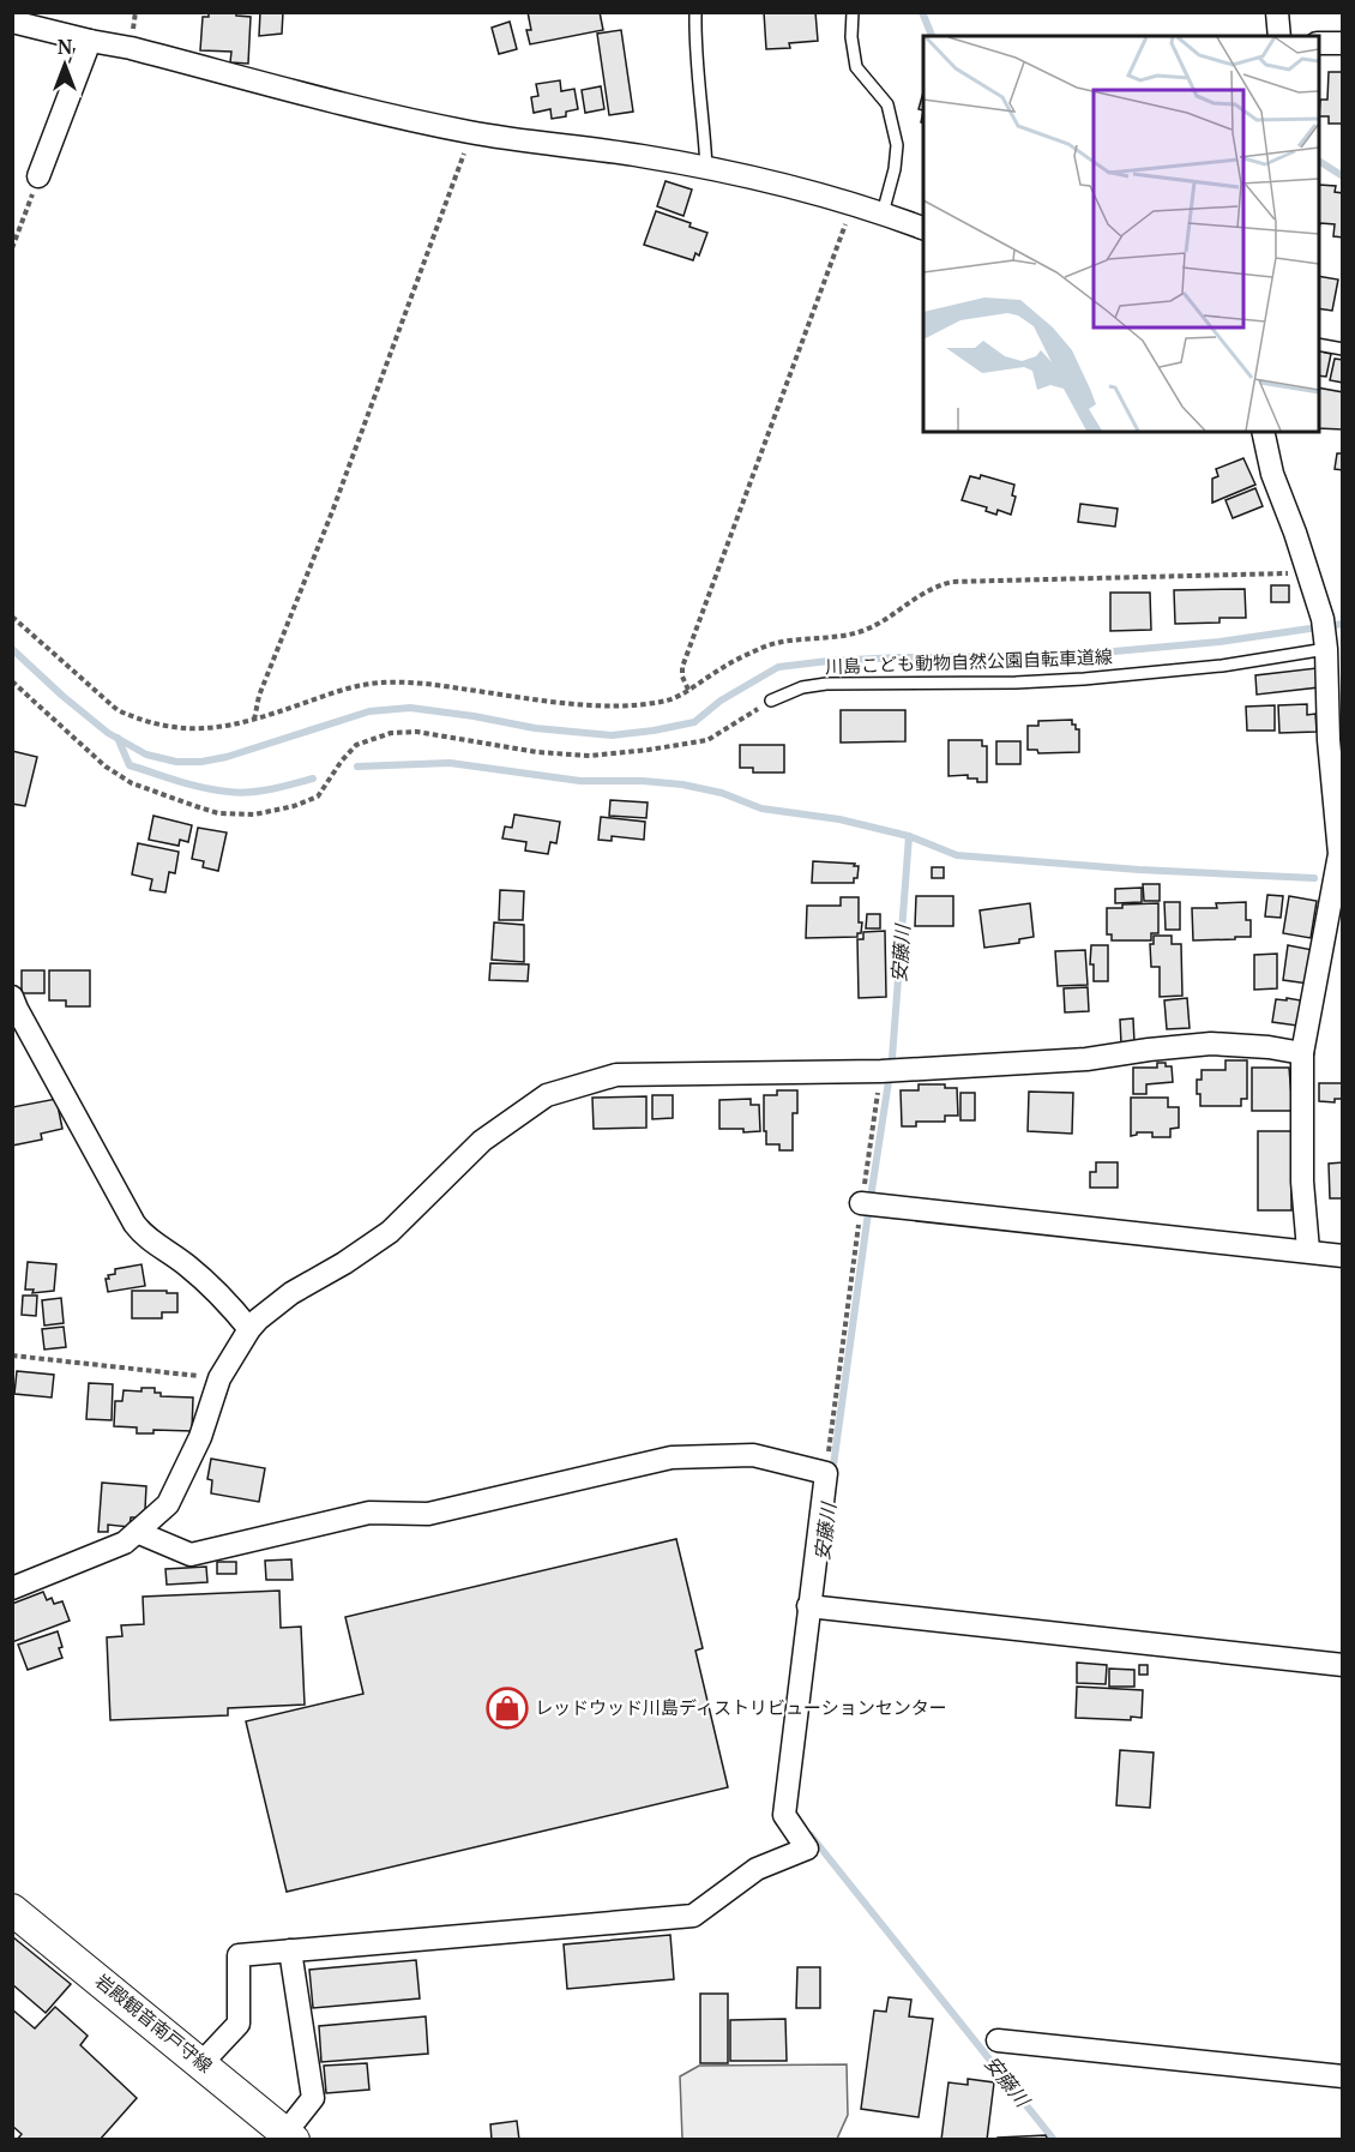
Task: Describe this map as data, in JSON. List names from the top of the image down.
{
  "streets": {
    "main road": ["岩殿観音南戸守線"],
    "lane": ["川島こども動物自然公園自転車道線"]
  },
  "water": ["安藤川"],
  "places": {
    "shop": ["レッドウッド川島ディストリビューションセンター"]
  },
  "north": "top"
}
